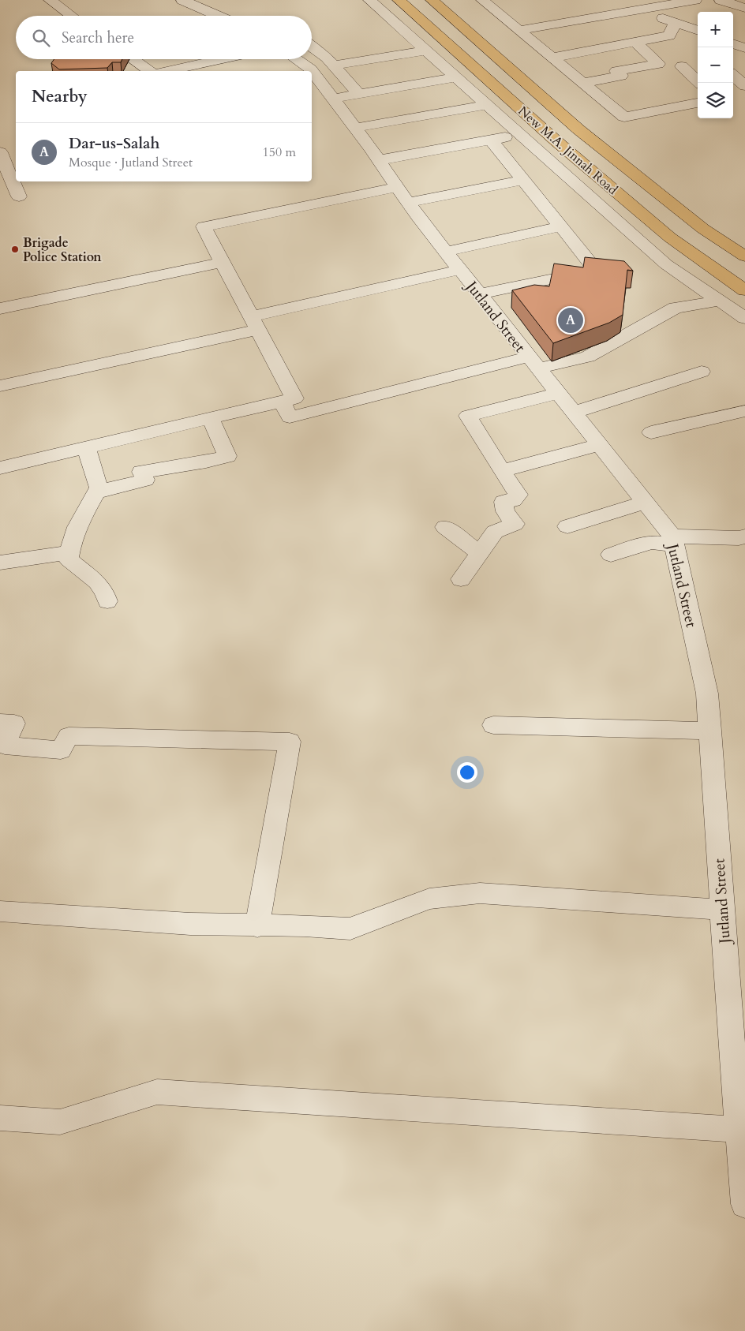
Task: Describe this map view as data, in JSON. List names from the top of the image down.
{
  "streets": {
    "main road": ["New M.A. Jinnah Road"],
    "street": ["Jutland Street"]
  },
  "places": ["Brigade Police Station"],
  "page": {
    "map_buttons": ["+", "−"],
    "search": "Search here",
    "heading": "Nearby",
    "list": [
      {
        "mark": "A",
        "name": "Dar-us-Salah",
        "note": "Mosque · Jutland Street",
        "value": "150 m"
      }
    ],
    "pins": "A"
  }
}
